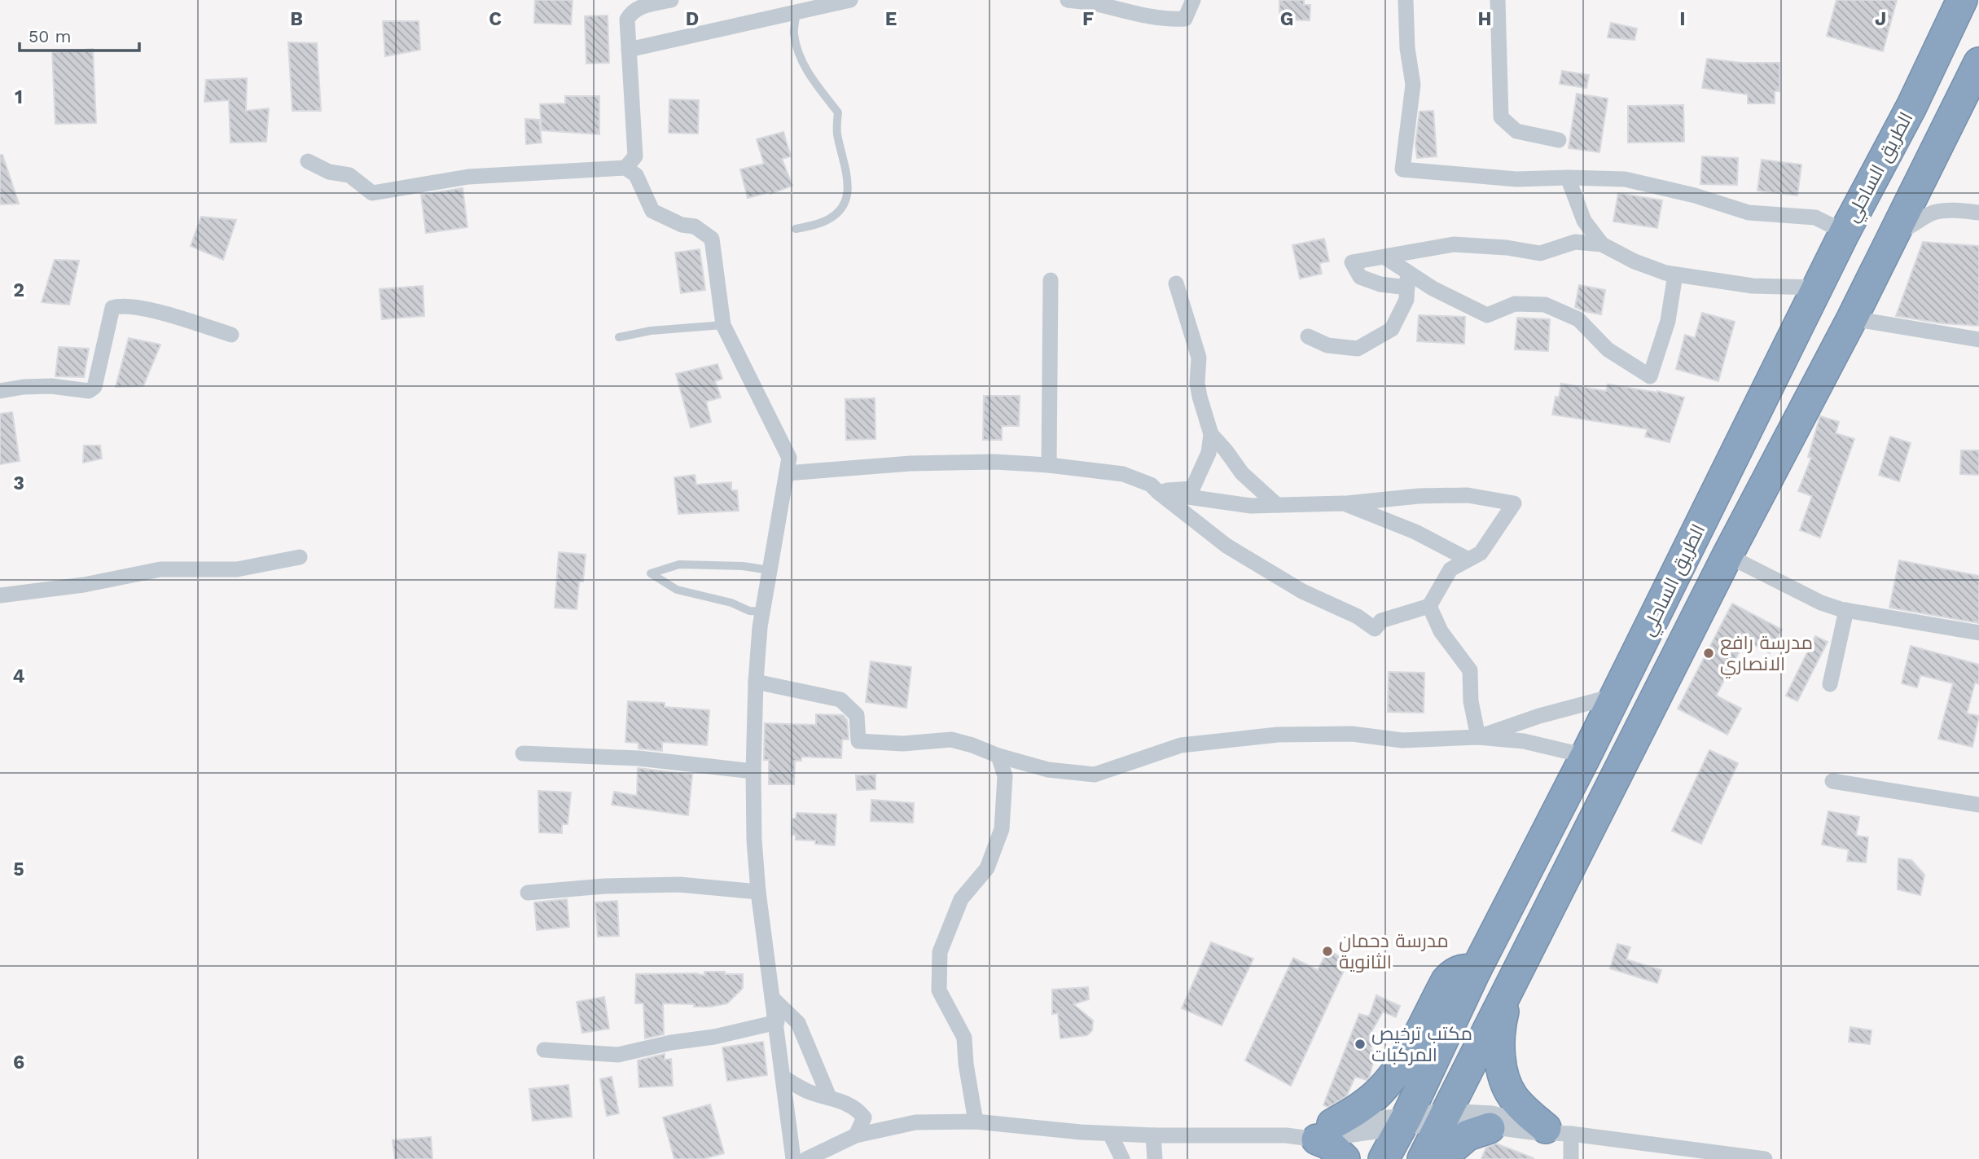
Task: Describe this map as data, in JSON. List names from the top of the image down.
{
  "streets": {
    "highway": ["الطريق الساحلي"]
  },
  "places": ["مدرسة رافع الانصاري", "مدرسة دحمان الثانوية", "مكتب ترخيص المركبات"],
  "scale_bar": "50 m",
  "grid": {
    "columns": [
      "B",
      "C",
      "D",
      "E",
      "F",
      "G",
      "H",
      "I",
      "J"
    ],
    "rows": [
      "1",
      "2",
      "3",
      "4",
      "5",
      "6"
    ]
  }
}
